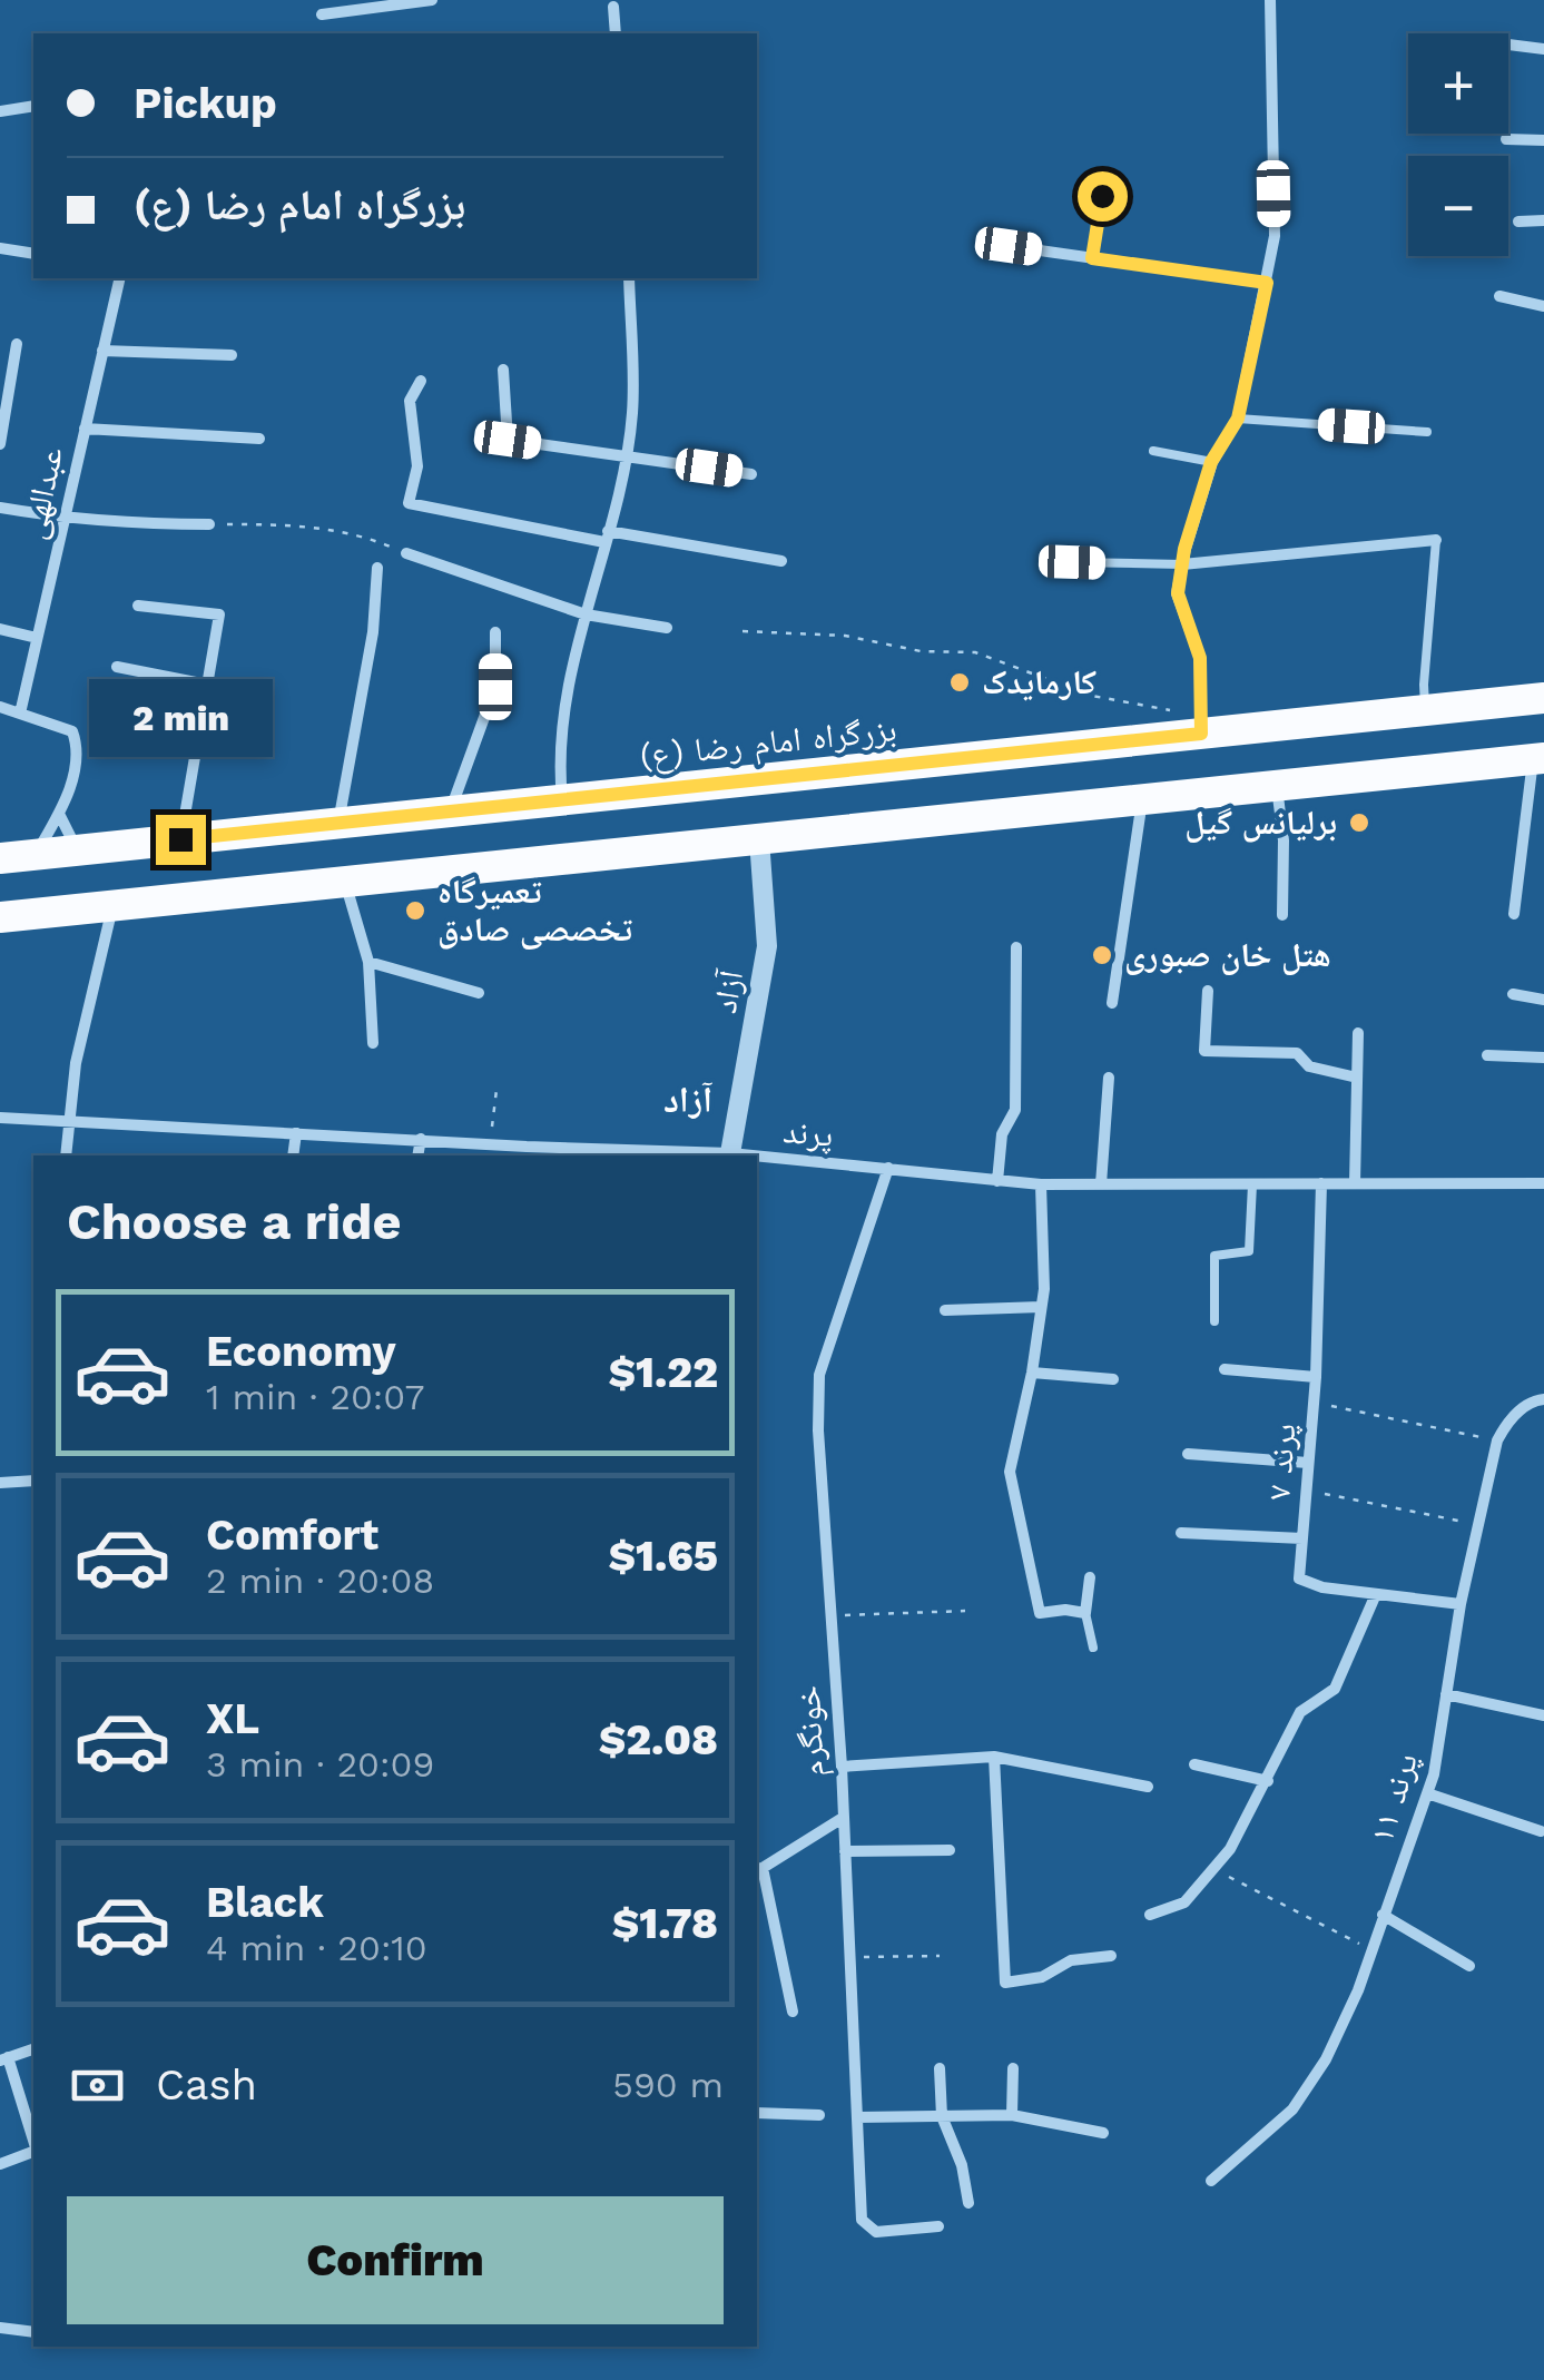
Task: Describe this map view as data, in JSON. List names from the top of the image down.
{
  "streets": {
    "highway": ["بزرگراه امام رضا (ع)"],
    "street": [
      "عبدالهی",
      "آزاد",
      "پرند",
      "پرند ۷",
      "خونگرم",
      "پرند ۱۱"
    ]
  },
  "crossings": [
    ["آزاد", "پرند"],
    ["پرند", "پرند ۷"],
    ["پرند", "خونگرم"],
    ["پرند ۷", "پرند ۱۱"]
  ],
  "districts": ["آزاد"],
  "places": [
    "کارمایدک",
    "برلیانس گیل",
    "تعمیرگاه تخصصی صادق",
    "هتل خان صبوری"
  ],
  "page": {
    "map_buttons": ["+", "−"],
    "banner": ["Pickup", "بزرگراه امام رضا (ع)"],
    "bubble": "2 min",
    "heading": "Choose a ride",
    "list": [
      {
        "name": "Economy",
        "note": "1 min · 20:07",
        "value": "$1.22"
      },
      {
        "name": "Comfort",
        "note": "2 min · 20:08",
        "value": "$1.65"
      },
      {
        "name": "XL",
        "note": "3 min · 20:09",
        "value": "$2.08"
      },
      {
        "name": "Black",
        "note": "4 min · 20:10",
        "value": "$1.78"
      }
    ],
    "pay": ["Cash", "590 m"],
    "buttons": "Confirm"
  }
}
